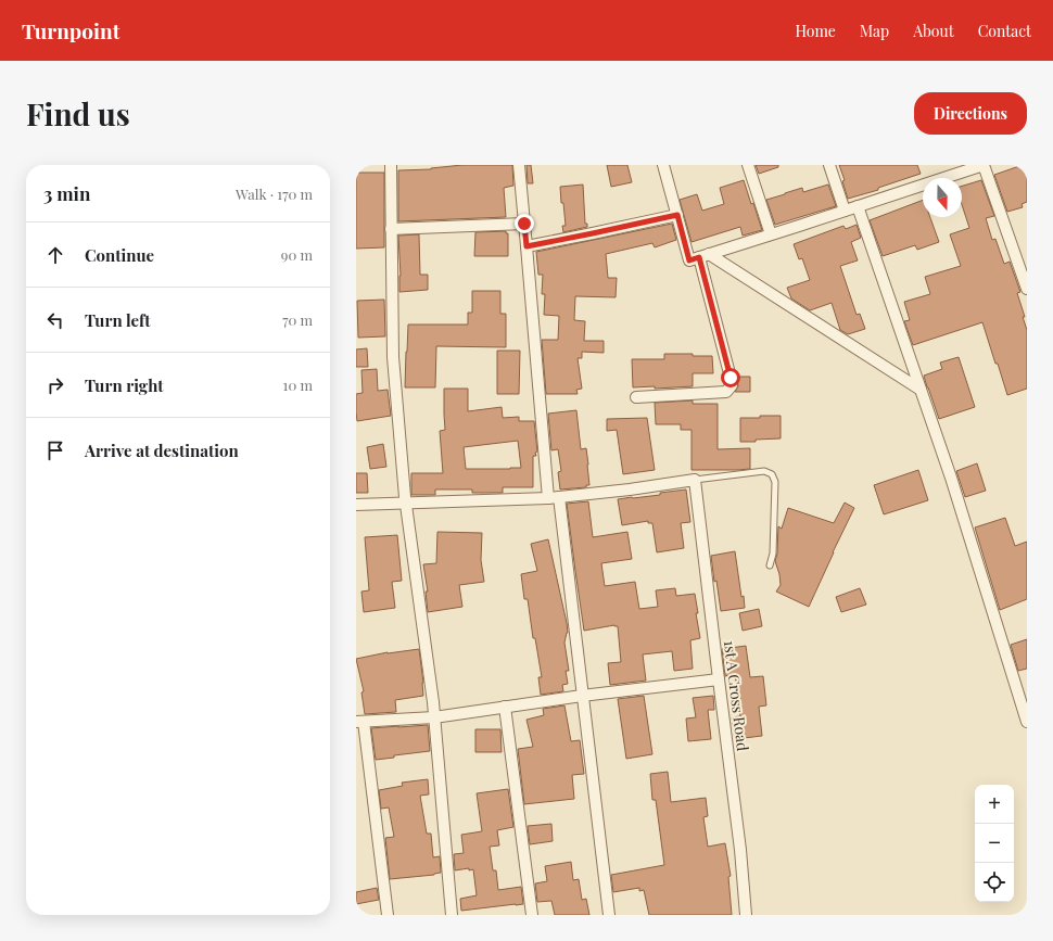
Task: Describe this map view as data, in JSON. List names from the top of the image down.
{
  "streets": {
    "street": ["1st A Cross Road"]
  },
  "north": "bottom",
  "page": {
    "header": "Turnpoint",
    "nav": [
      "Home",
      "Map",
      "About",
      "Contact"
    ],
    "buttons": "Directions",
    "title": "Find us",
    "heading": ["3 min", "Walk · 170 m"],
    "list": [
      ["Continue", "90 m"],
      ["Turn left", "70 m"],
      ["Turn right", "10 m"],
      "Arrive at destination"
    ],
    "map_buttons": ["+", "−"]
  }
}
